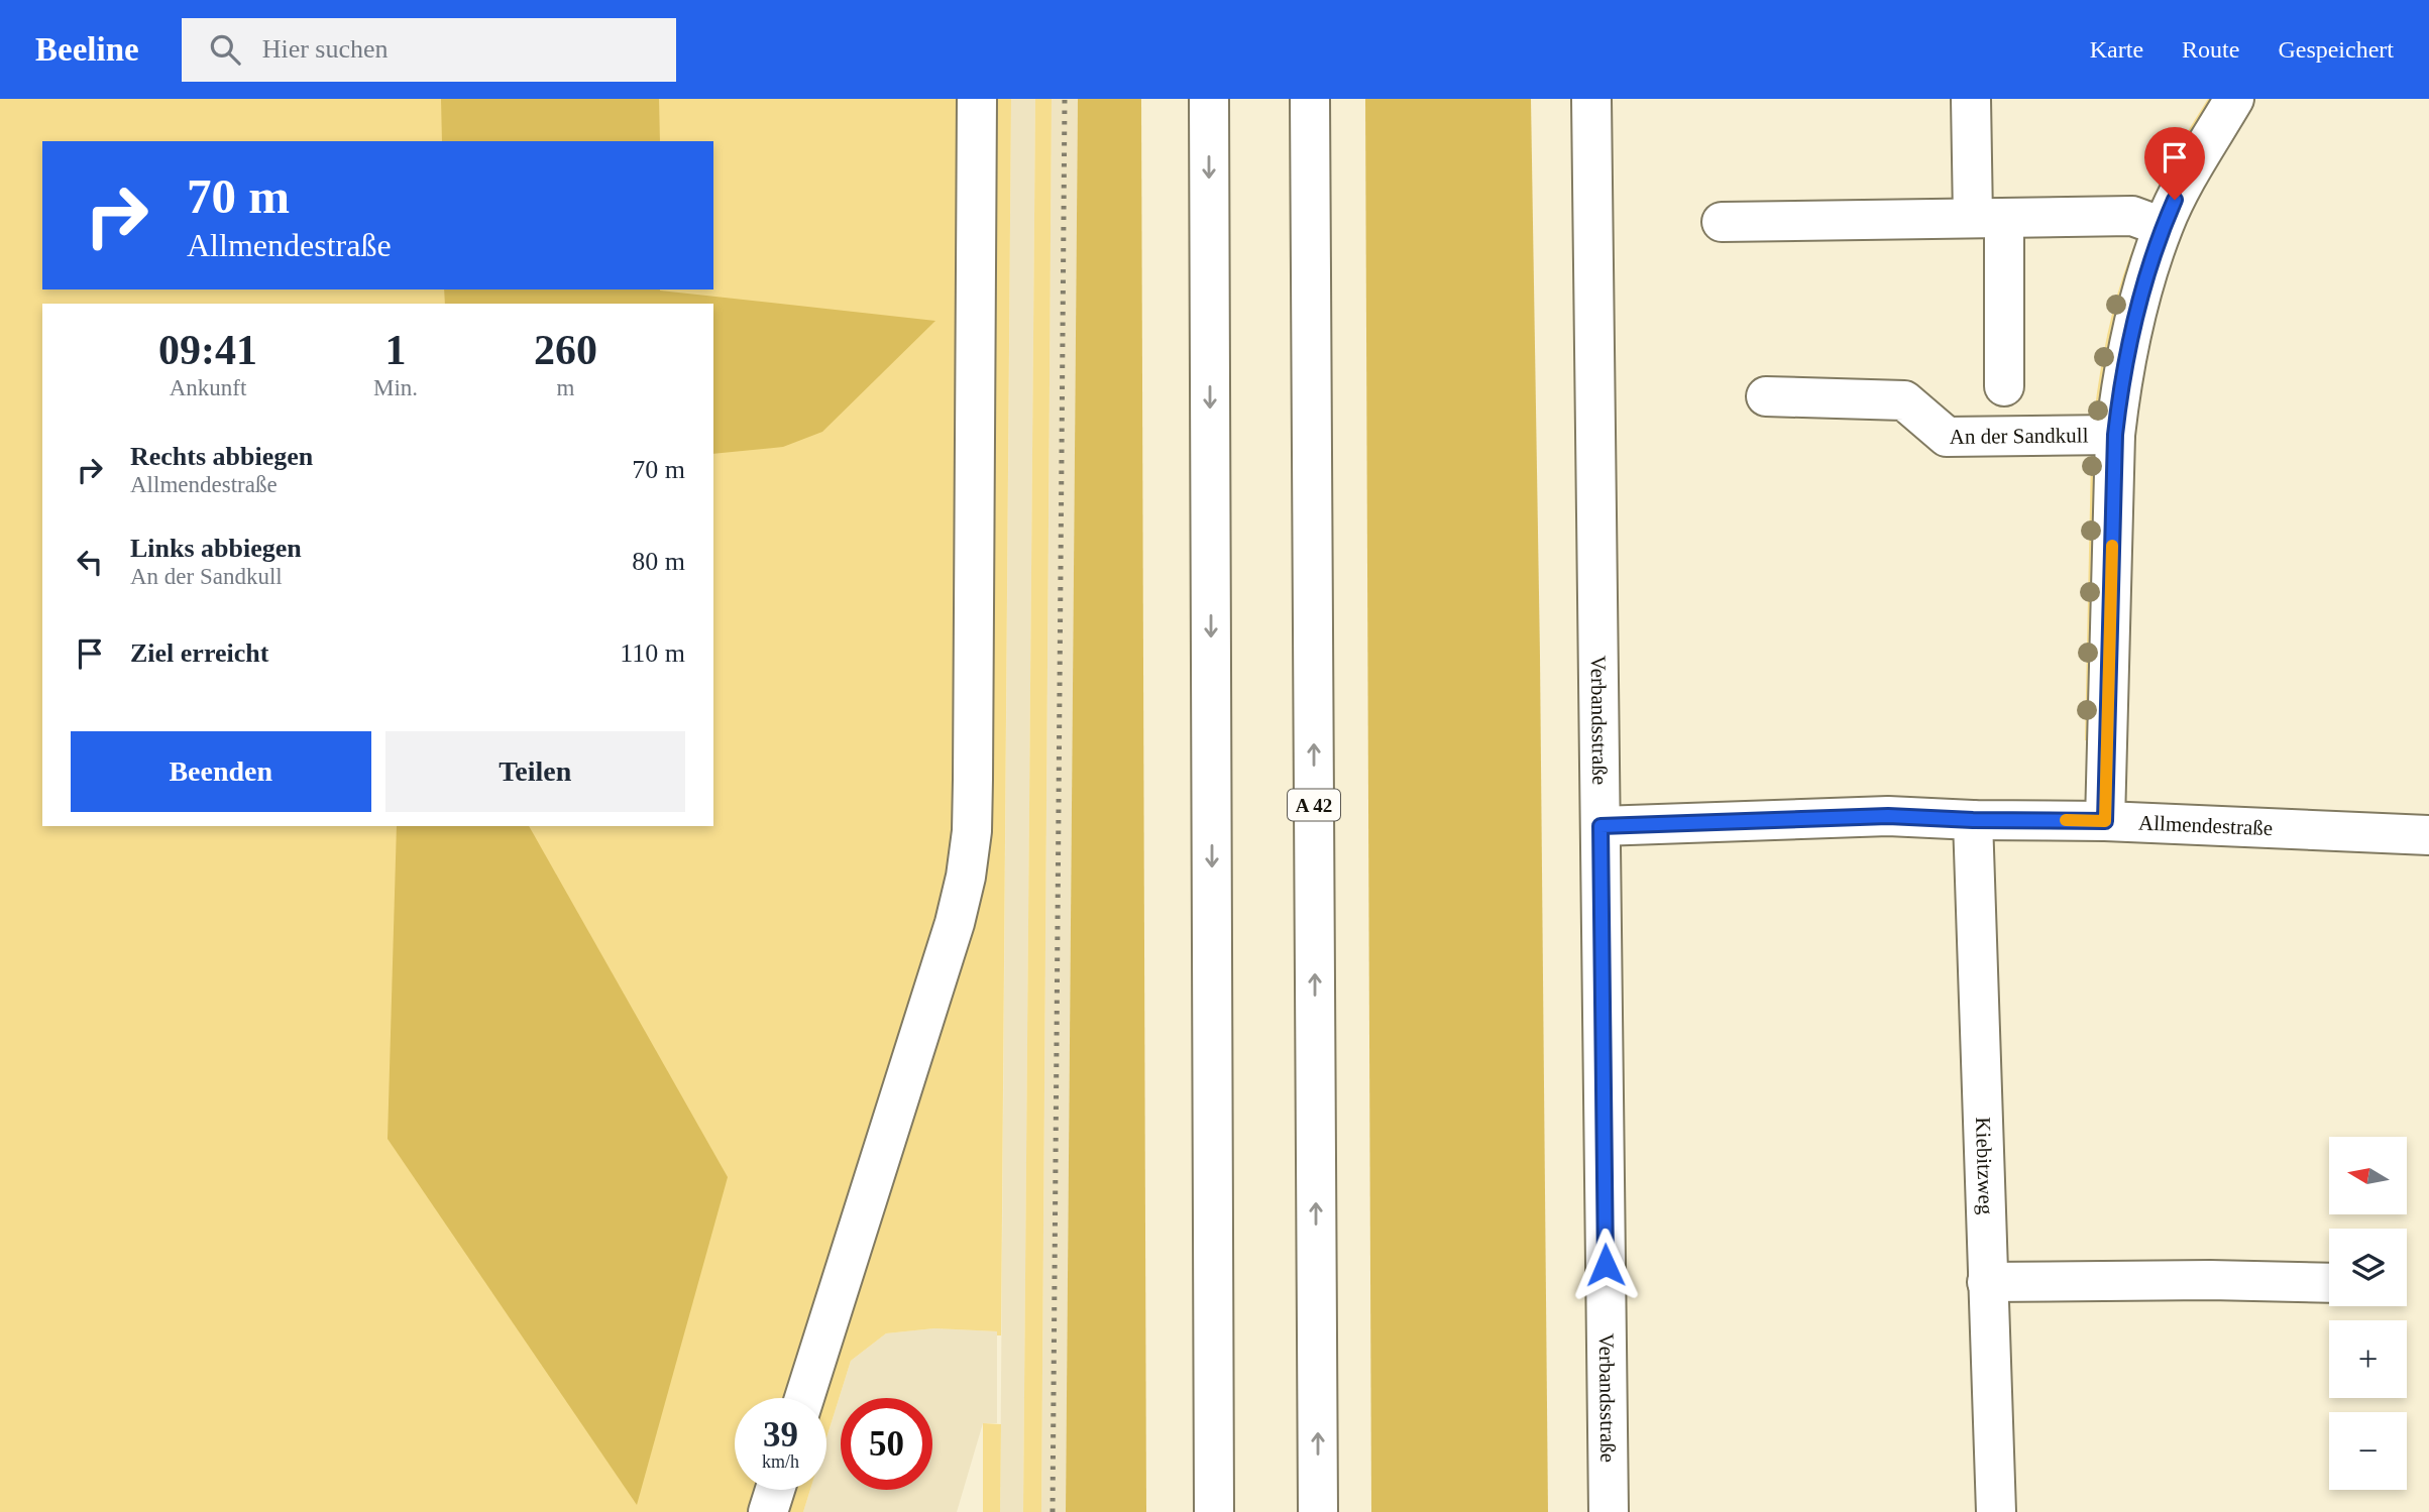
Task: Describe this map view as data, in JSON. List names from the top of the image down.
{
  "streets": {
    "main road": [
      "An der Sandkull",
      "Verbandsstraße",
      "A 42",
      "Allmendestraße",
      "Kiebitzweg"
    ]
  },
  "crossings": [
    ["An der Sandkull", "Allmendestraße"],
    ["Verbandsstraße", "Allmendestraße"],
    ["Allmendestraße", "Kiebitzweg"]
  ],
  "north": "left",
  "page": {
    "header": "Beeline",
    "search": "Hier suchen",
    "nav": ["Karte", "Route", "Gespeichert"],
    "turn": ["70 m", "Allmendestraße"],
    "eta": [
      "09:41",
      "Ankunft",
      "1",
      "Min.",
      "260",
      "m"
    ],
    "list": [
      {
        "name": "Rechts abbiegen",
        "note": "Allmendestraße",
        "value": "70 m"
      },
      {
        "name": "Links abbiegen",
        "note": "An der Sandkull",
        "value": "80 m"
      },
      {
        "name": "Ziel erreicht",
        "value": "110 m"
      }
    ],
    "buttons": ["Beenden", "Teilen"],
    "map_buttons": ["+", "−"],
    "speed": "39 km/h",
    "limit": "50"
  }
}
